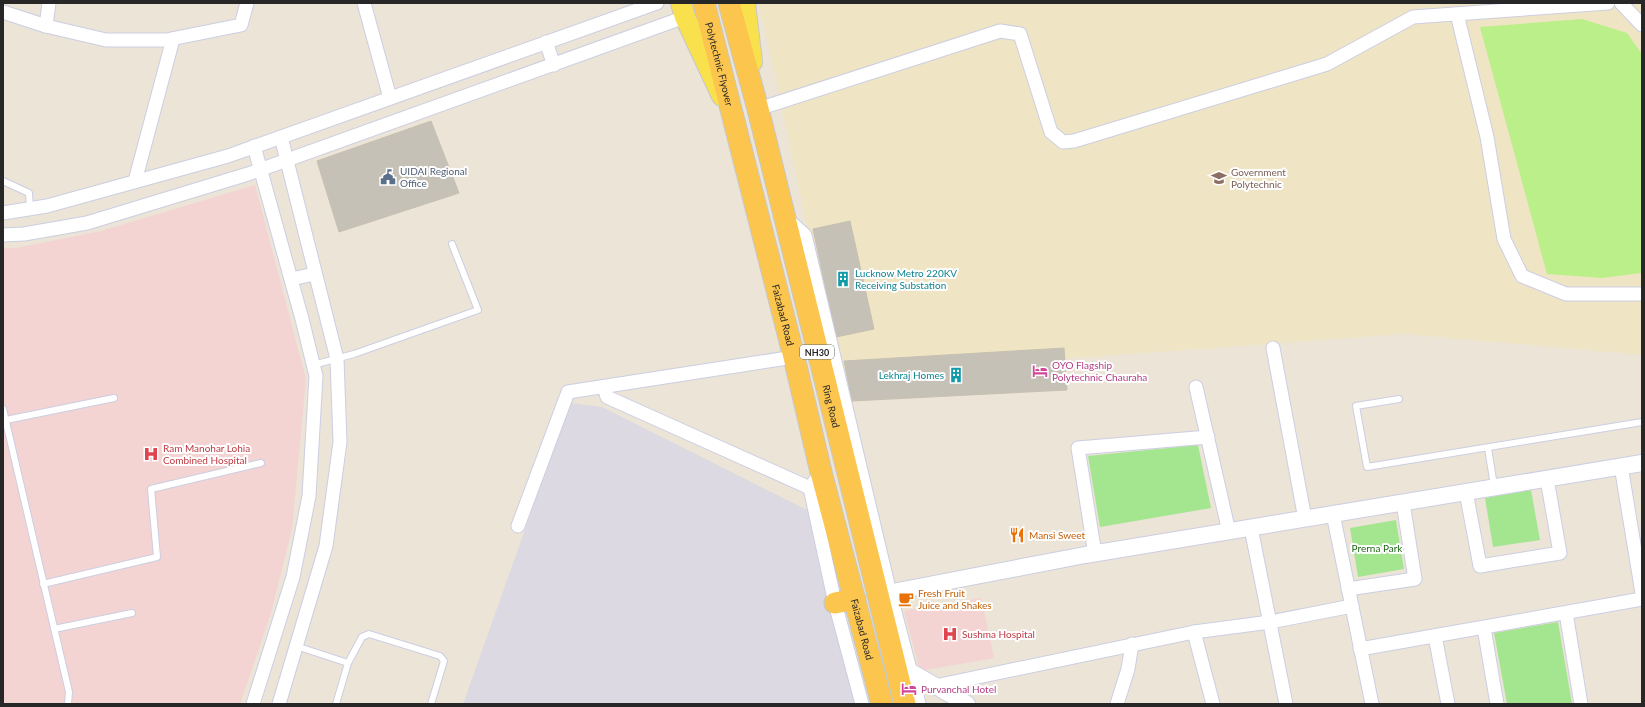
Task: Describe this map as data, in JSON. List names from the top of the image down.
{
  "streets": {
    "highway": [
      "Polytechnic Flyover",
      "Faizabad Road",
      "NH30",
      "Ring Road"
    ]
  },
  "crossings": [
    ["Polytechnic Flyover", "Faizabad Road"],
    ["NH30", "Ring Road"]
  ],
  "parks": ["Prerna Park"],
  "places": {
    "public building": ["UIDAI Regional Office"],
    "school or university": ["Government Polytechnic"],
    "building": ["Lucknow Metro 220KV Receiving Substation", "Lekhraj Homes"],
    "hotel": ["OYO Flagship Polytechnic Chauraha", "Purvanchal Hotel"],
    "hospital": ["Ram Manohar Lohia Combined Hospital", "Sushma Hospital"],
    "restaurant": ["Mansi Sweet"],
    "cafe": ["Fresh Fruit Juice and Shakes"]
  }
}
